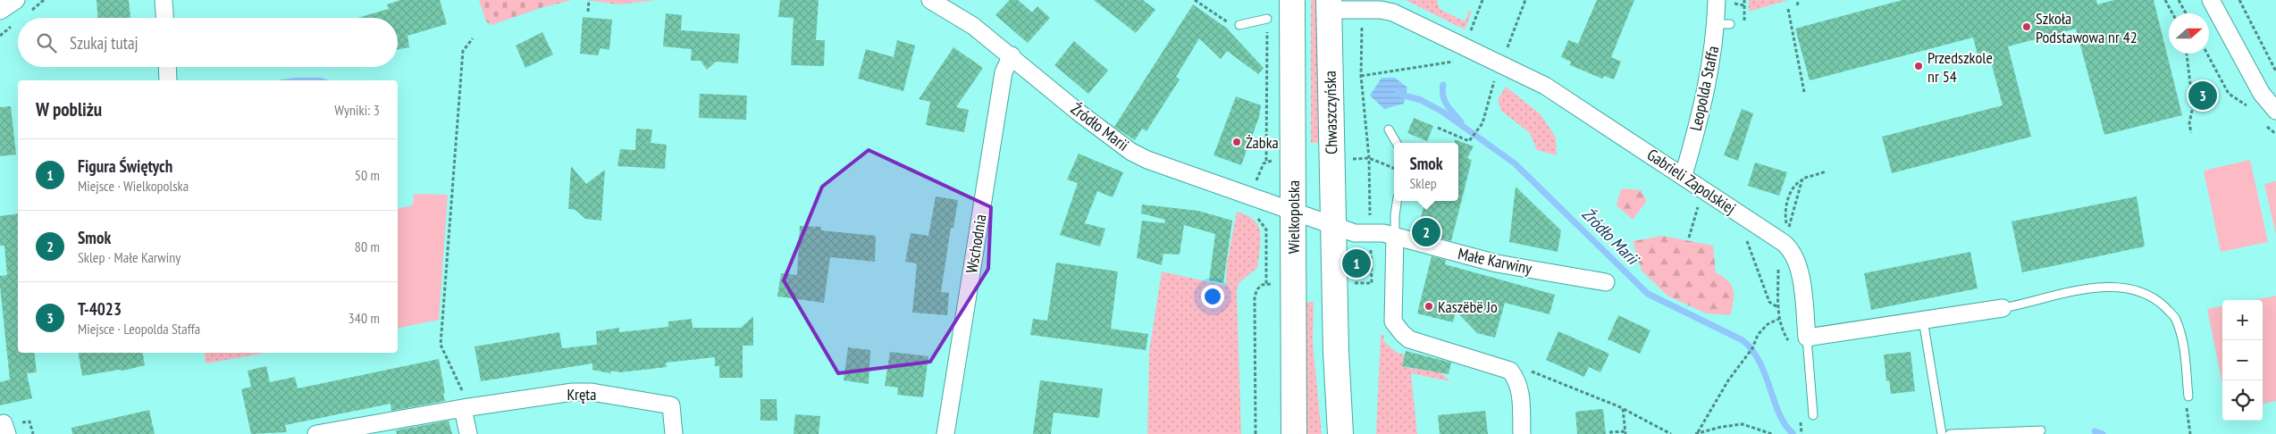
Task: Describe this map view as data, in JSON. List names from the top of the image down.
{
  "streets": {
    "main road": ["Chwaszczyńska", "Wielkopolska"],
    "street": [
      "Leopolda Staffa",
      "Źródło Marii",
      "Gabrieli Zapolskiej",
      "Wschodnia",
      "Małe Karwiny",
      "Kręta"
    ]
  },
  "crossings": [
    ["Leopolda Staffa", "Gabrieli Zapolskiej"],
    ["Chwaszczyńska", "Źródło Marii"],
    ["Chwaszczyńska", "Gabrieli Zapolskiej"],
    ["Chwaszczyńska", "Małe Karwiny"],
    ["Źródło Marii", "Wielkopolska"],
    ["Źródło Marii", "Wschodnia"],
    ["Źródło Marii", "Małe Karwiny"]
  ],
  "water": ["Źródło Marii"],
  "places": [
    "Szkoła Podstawowa nr 42",
    "Przedszkole nr 54",
    "Żabka",
    "Kaszëbë Jo"
  ],
  "north": "right",
  "page": {
    "search": "Szukaj tutaj",
    "pins": ["3", "2", "1"],
    "heading": ["W pobliżu", "Wyniki: 3"],
    "list": [
      {
        "mark": "1",
        "name": "Figura Świętych",
        "note": "Miejsce · Wielkopolska",
        "value": "50 m"
      },
      {
        "mark": "2",
        "name": "Smok",
        "note": "Sklep · Małe Karwiny",
        "value": "80 m"
      },
      {
        "mark": "3",
        "name": "T-4023",
        "note": "Miejsce · Leopolda Staffa",
        "value": "340 m"
      }
    ],
    "popup": ["Smok", "Sklep"],
    "map_buttons": ["+", "−"]
  }
}
